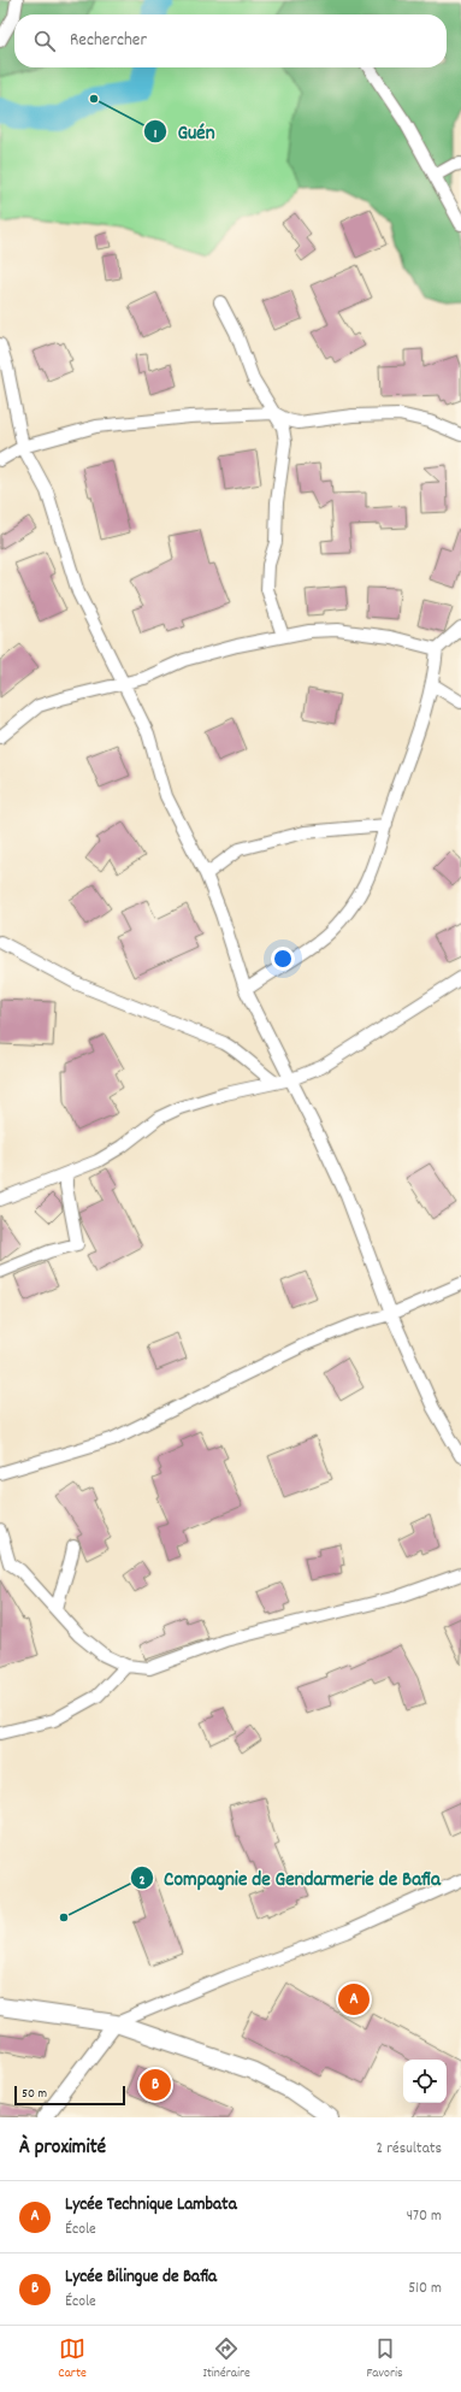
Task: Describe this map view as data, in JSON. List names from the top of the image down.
{
  "places": ["Guén", "Compagnie de Gendarmerie de Bafia"],
  "scale_bar": "50 m",
  "page": {
    "search": "Rechercher",
    "pins": ["A", "B"],
    "scale": "50 m",
    "heading": ["À proximité", "2 résultats"],
    "list": [
      {
        "mark": "A",
        "name": "Lycée Technique Lambata",
        "note": "École",
        "value": "470 m"
      },
      {
        "mark": "B",
        "name": "Lycée Bilingue de Bafia",
        "note": "École",
        "value": "510 m"
      }
    ],
    "nav": ["Carte", "Itinéraire", "Favoris"]
  }
}
